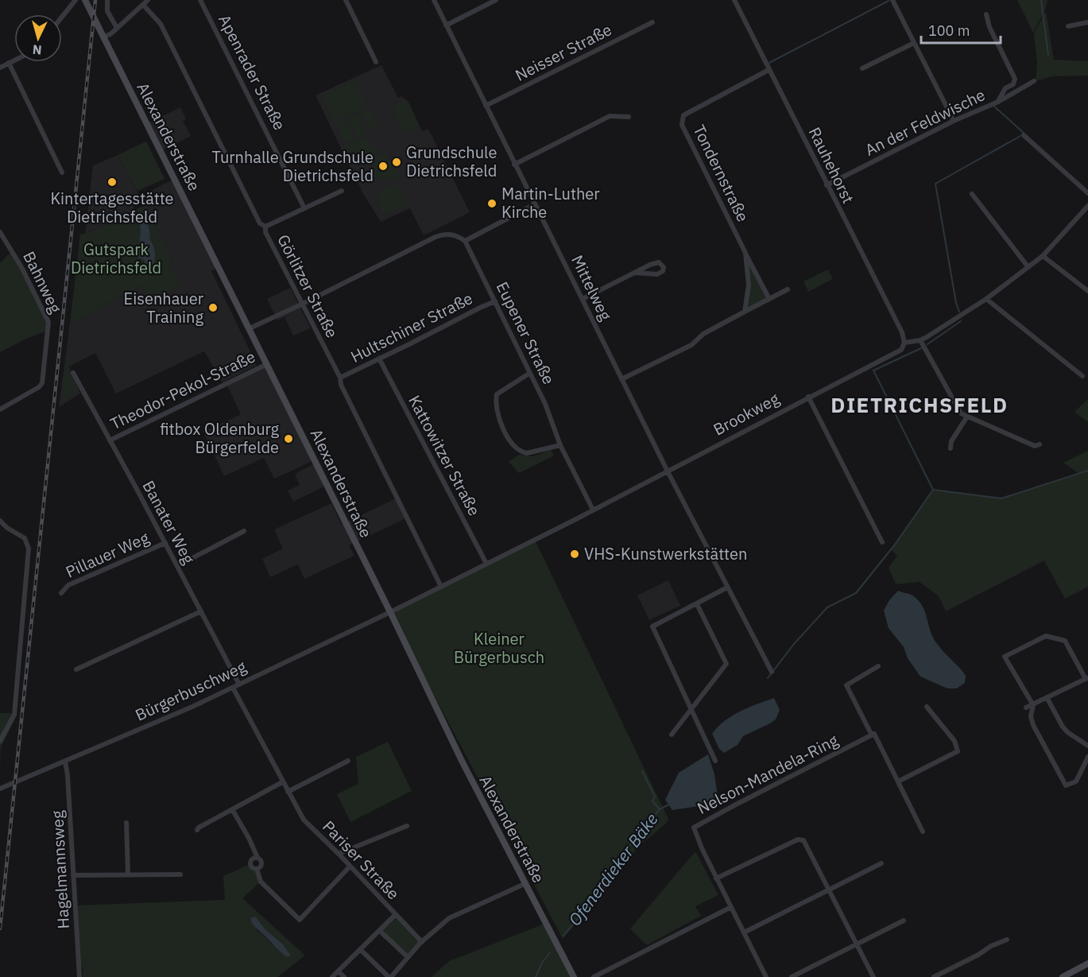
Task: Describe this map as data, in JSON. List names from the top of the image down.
{
  "streets": {
    "main road": ["Alexanderstraße"],
    "street": [
      "Neisser Straße",
      "Apenrader Straße",
      "An der Feldwische",
      "Rauhehorst",
      "Tondernstraße",
      "Bahnweg",
      "Görlitzer Straße",
      "Mittelweg",
      "Hultschiner Straße",
      "Eupener Straße",
      "Theodor-Pekol-Straße",
      "Brookweg",
      "Kattowitzer Straße",
      "Banater Weg",
      "Pillauer Weg",
      "Bürgerbuschweg",
      "Nelson-Mandela-Ring",
      "Pariser Straße",
      "Hagelmannsweg"
    ]
  },
  "crossings": [
    ["Neisser Straße", "Mittelweg"],
    ["An der Feldwische", "Rauhehorst"],
    ["Alexanderstraße", "Theodor-Pekol-Straße"],
    ["Alexanderstraße", "Brookweg"],
    ["Alexanderstraße", "Bürgerbuschweg"],
    ["Rauhehorst", "Tondernstraße"],
    ["Rauhehorst", "Brookweg"],
    ["Görlitzer Straße", "Hultschiner Straße"],
    ["Görlitzer Straße", "Brookweg"],
    ["Mittelweg", "Brookweg"],
    ["Hultschiner Straße", "Eupener Straße"],
    ["Hultschiner Straße", "Kattowitzer Straße"],
    ["Eupener Straße", "Brookweg"],
    ["Theodor-Pekol-Straße", "Banater Weg"],
    ["Brookweg", "Kattowitzer Straße"],
    ["Brookweg", "Bürgerbuschweg"],
    ["Banater Weg", "Pillauer Weg"],
    ["Banater Weg", "Bürgerbuschweg"],
    ["Bürgerbuschweg", "Pariser Straße"],
    ["Bürgerbuschweg", "Hagelmannsweg"]
  ],
  "districts": ["DIETRICHSFELD"],
  "water": ["Ofenerdieker Bäke"],
  "parks": ["Gutspark Dietrichsfeld", "Kleiner Bürgerbusch"],
  "places": [
    "Grundschule Dietrichsfeld",
    "Turnhalle Grundschule Dietrichsfeld",
    "Kintertagesstätte Dietrichsfeld",
    "Martin-Luther Kirche",
    "Eisenhauer Training",
    "fitbox Oldenburg Bürgerfelde",
    "VHS-Kunstwerkstätten"
  ],
  "scale_bar": "100 m",
  "north": "bottom"
}
